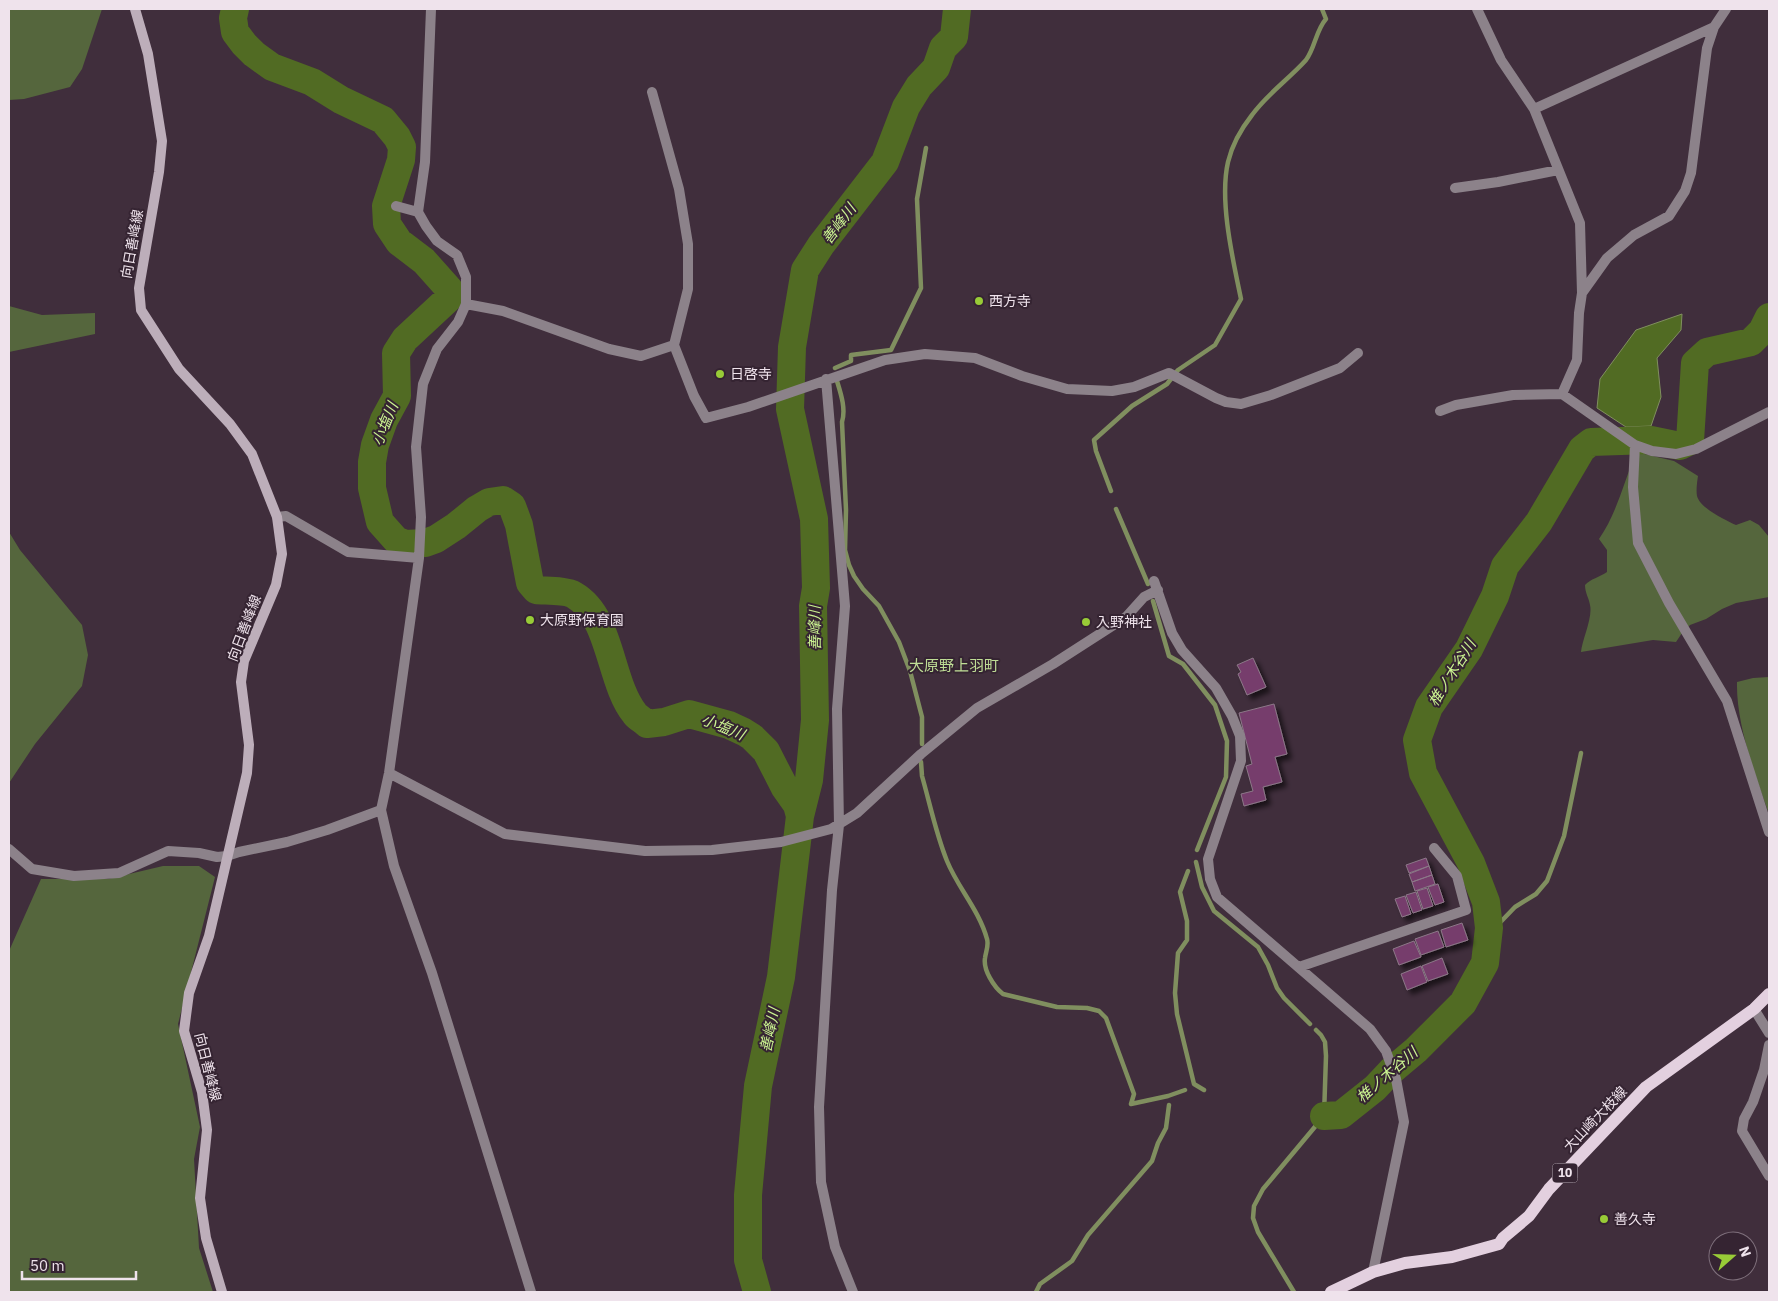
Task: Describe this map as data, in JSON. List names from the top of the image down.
{
  "streets": {
    "main road": ["向日善峰線", "大山崎大枝線", "10"]
  },
  "districts": ["大原野上羽町"],
  "water": ["善峰川", "小塩川", "椎ノ木谷川"],
  "places": [
    "西方寺",
    "日啓寺",
    "大原野保育園",
    "入野神社",
    "善久寺"
  ],
  "scale_bar": "50 m",
  "north": "right"
}
